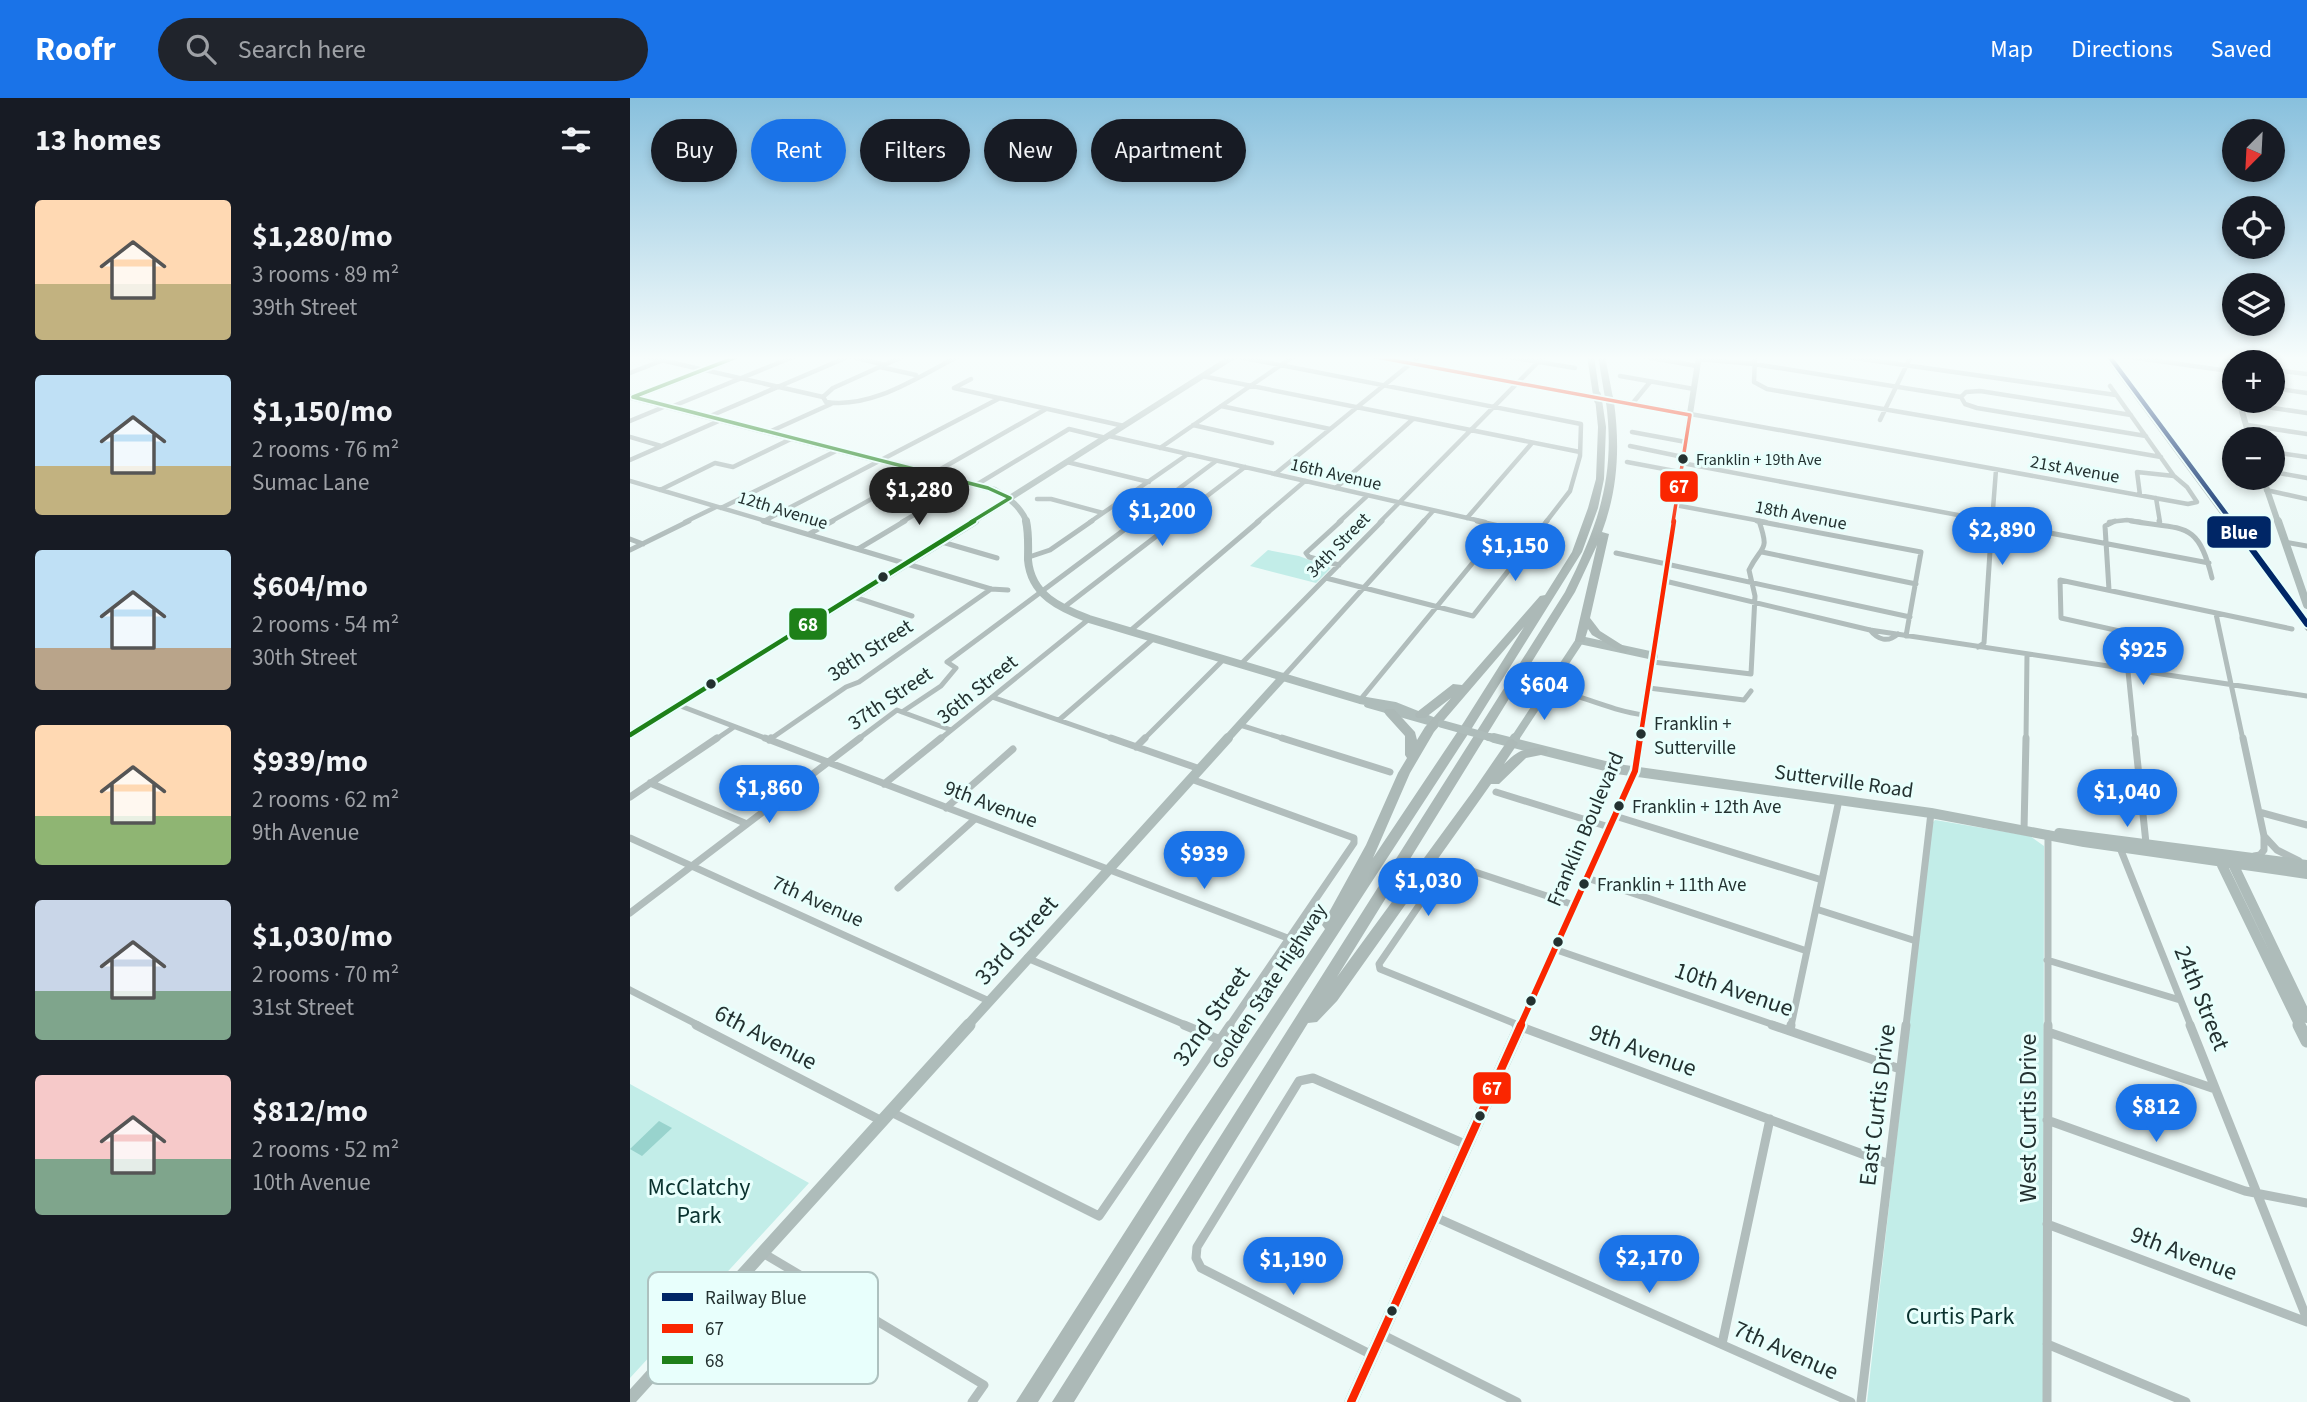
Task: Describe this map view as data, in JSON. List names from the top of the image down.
{
  "streets": {
    "highway": ["Golden State Highway"],
    "main road": ["Sutterville Road", "Franklin Boulevard", "33rd Street"],
    "street": [
      "21st Avenue",
      "16th Avenue",
      "12th Avenue",
      "18th Avenue",
      "34th Street",
      "38th Street",
      "36th Street",
      "37th Street",
      "9th Avenue",
      "7th Avenue",
      "10th Avenue",
      "24th Street",
      "32nd Street",
      "6th Avenue",
      "East Curtis Drive",
      "West Curtis Drive"
    ]
  },
  "crossings": [
    ["16th Avenue", "34th Street"],
    ["16th Avenue", "37th Street"],
    ["16th Avenue", "33rd Street"],
    ["12th Avenue", "38th Street"],
    ["18th Avenue", "Franklin Boulevard"],
    ["38th Street", "9th Avenue"],
    ["36th Street", "9th Avenue"],
    ["37th Street", "9th Avenue"],
    ["37th Street", "7th Avenue"],
    ["Sutterville Road", "Franklin Boulevard"],
    ["Sutterville Road", "24th Street"],
    ["Sutterville Road", "East Curtis Drive"],
    ["Sutterville Road", "West Curtis Drive"],
    ["9th Avenue", "Franklin Boulevard"],
    ["9th Avenue", "33rd Street"],
    ["9th Avenue", "24th Street"],
    ["9th Avenue", "32nd Street"],
    ["9th Avenue", "East Curtis Drive"],
    ["9th Avenue", "West Curtis Drive"],
    ["Franklin Boulevard", "7th Avenue"],
    ["Franklin Boulevard", "10th Avenue"],
    ["7th Avenue", "33rd Street"],
    ["33rd Street", "32nd Street"],
    ["33rd Street", "6th Avenue"],
    ["10th Avenue", "East Curtis Drive"],
    ["32nd Street", "6th Avenue"]
  ],
  "parks": ["McClatchy Park", "Curtis Park"],
  "places": [
    "Franklin + 19th Ave",
    "Franklin + Sutterville",
    "Franklin + 12th Ave",
    "Franklin + 11th Ave"
  ],
  "lines": ["rail line Blue", "transit line 67", "transit line 68"],
  "legend": ["Railway Blue", "67", "68"],
  "north": "bottom left",
  "page": {
    "header": "Roofr",
    "search": "Search here",
    "nav": ["Map", "Directions", "Saved"],
    "heading": "13 homes",
    "map_buttons": ["+", "−"],
    "chip": [
      "Buy",
      "Rent",
      "Filters",
      "New",
      "Apartment"
    ],
    "list": [
      {
        "name": "$1,280/mo",
        "note": "3 rooms · 89 m² · 39th Street"
      },
      {
        "name": "$1,150/mo",
        "note": "2 rooms · 76 m² · Sumac Lane"
      },
      {
        "name": "$604/mo",
        "note": "2 rooms · 54 m² · 30th Street"
      },
      {
        "name": "$939/mo",
        "note": "2 rooms · 62 m² · 9th Avenue"
      },
      {
        "name": "$1,030/mo",
        "note": "2 rooms · 70 m² · 31st Street"
      },
      {
        "name": "$812/mo",
        "note": "2 rooms · 52 m² · 10th Avenue"
      }
    ],
    "price": [
      "$1,280",
      "$1,200",
      "$2,890",
      "$1,150",
      "$925",
      "$604",
      "$1,860",
      "$1,040",
      "$939",
      "$1,030",
      "$812",
      "$2,170",
      "$1,190"
    ]
  }
}
